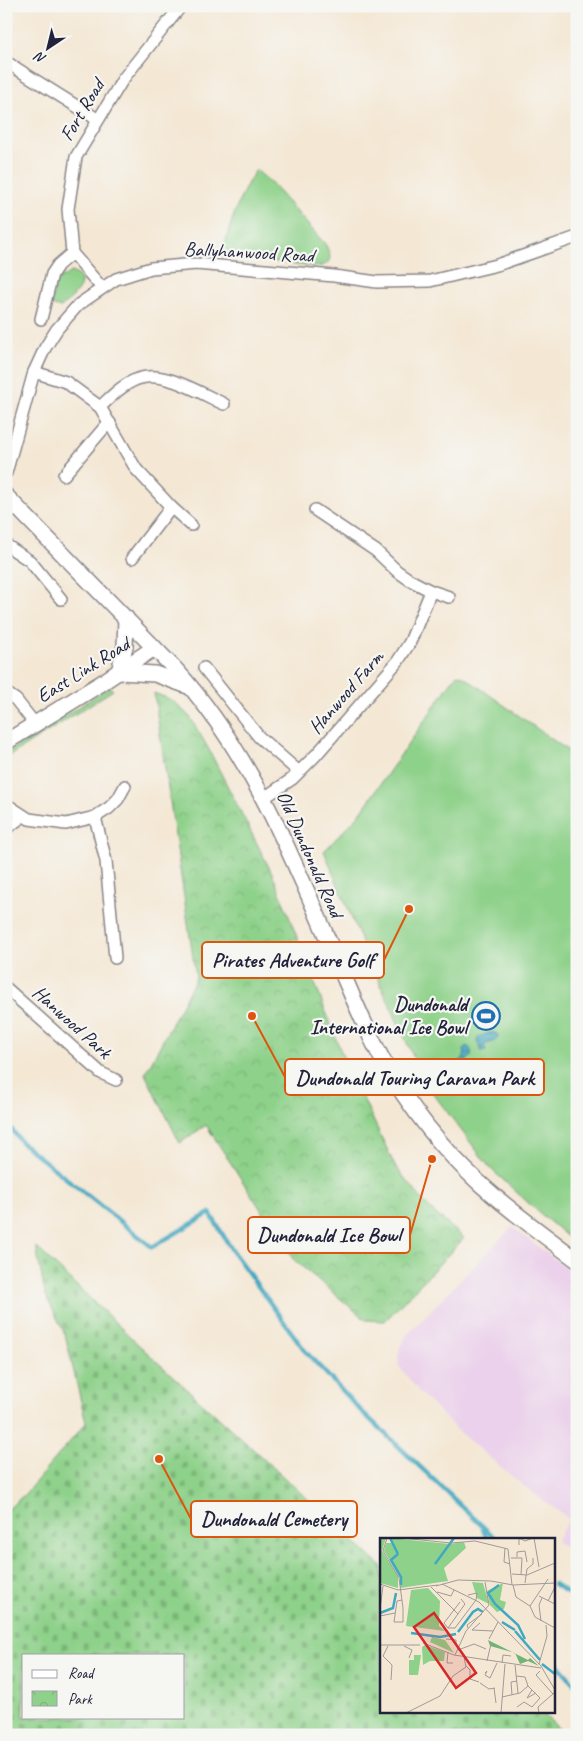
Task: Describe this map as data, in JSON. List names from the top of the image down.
{
  "streets": {
    "street": [
      "Fort Road",
      "Ballyhanwood Road",
      "East Link Road",
      "Hanwood Farm",
      "Old Dundonald Road",
      "Hanwood Park"
    ]
  },
  "crossings": [
    ["East Link Road", "Old Dundonald Road"],
    ["Hanwood Farm", "Old Dundonald Road"]
  ],
  "places": {
    "other": [
      "Pirates Adventure Golf",
      "Dundonald Touring Caravan Park",
      "Dundonald Ice Bowl",
      "Dundonald Cemetery"
    ],
    "sports": ["Dundonald International Ice Bowl"]
  },
  "legend": ["Road", "Park"],
  "north": "bottom left"
}
